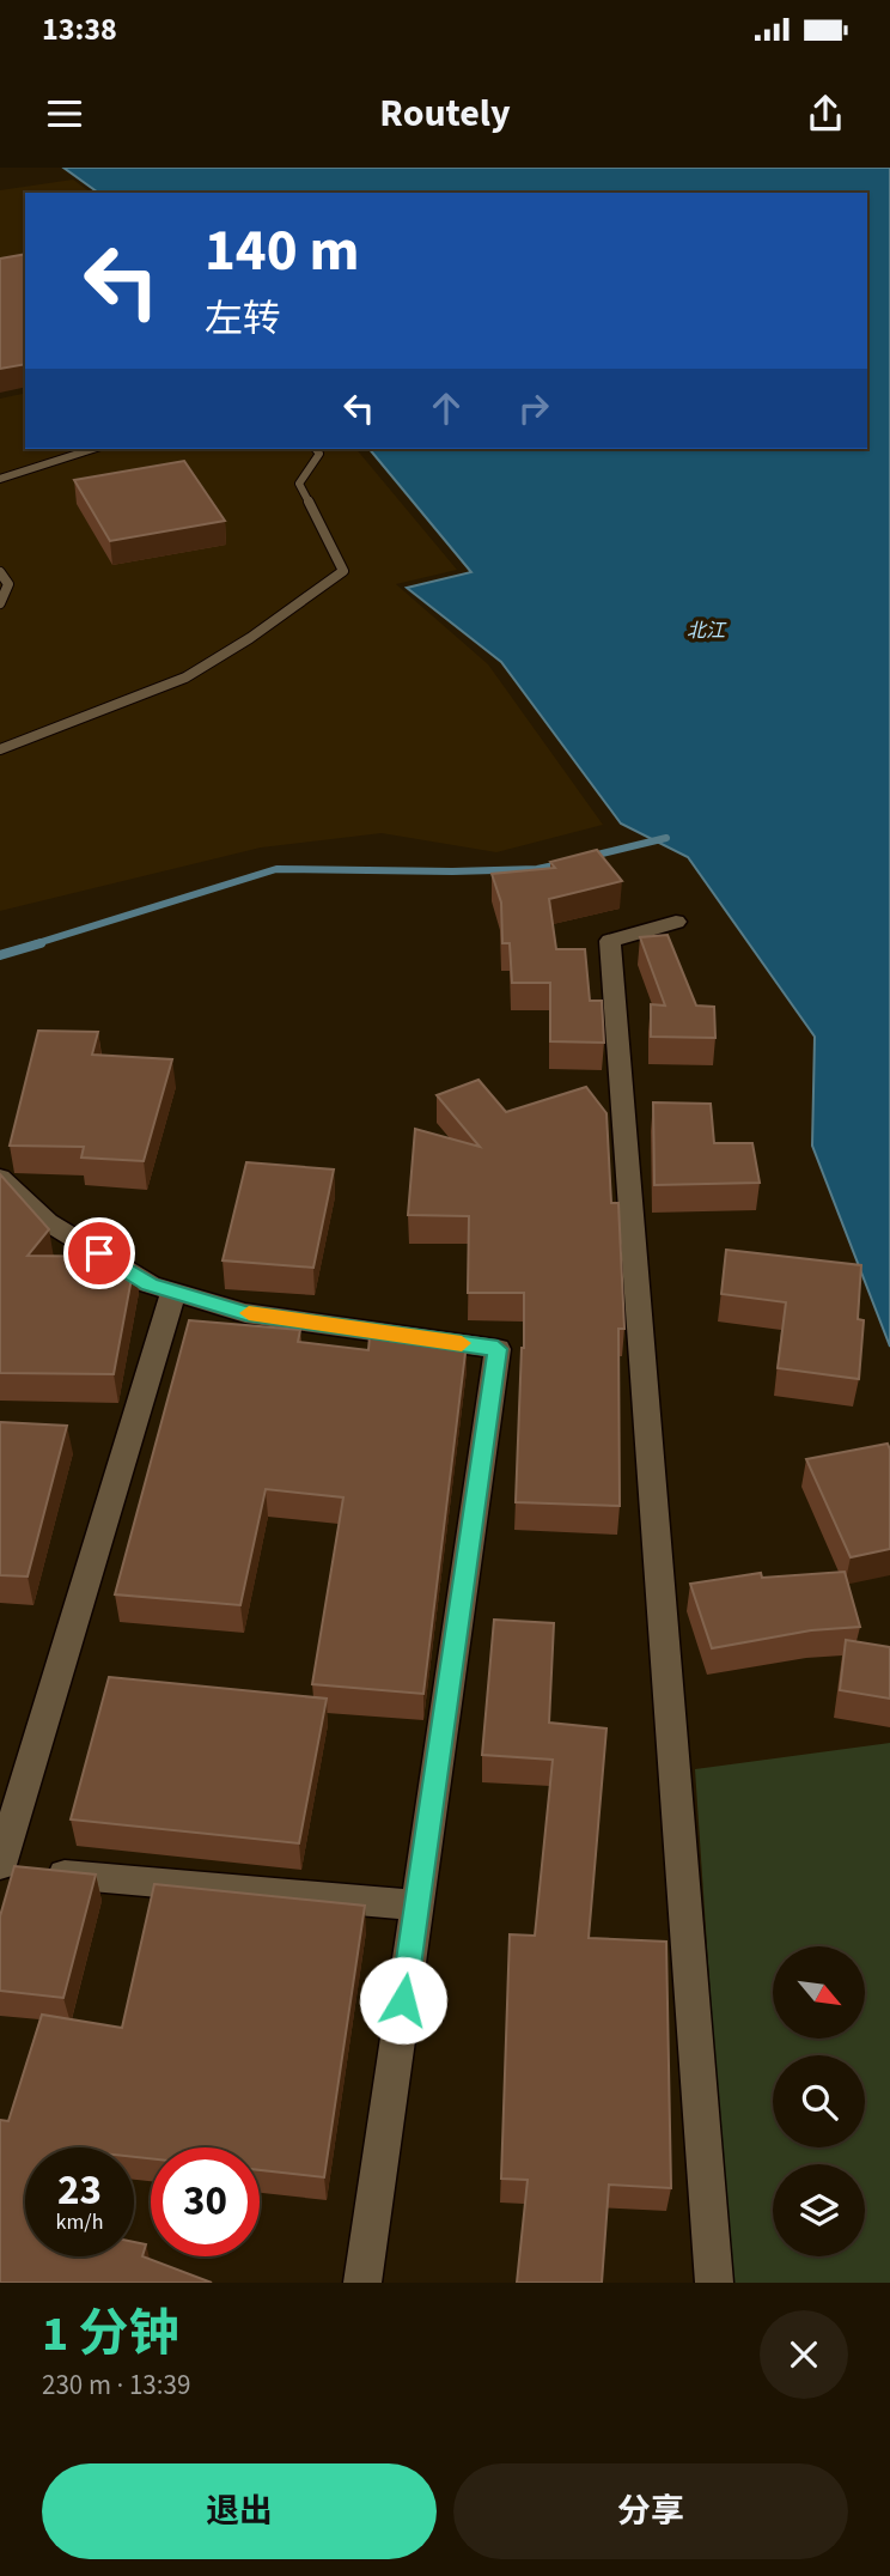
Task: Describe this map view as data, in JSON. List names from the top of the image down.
{
  "water": ["北江"],
  "north": "bottom right",
  "page": {
    "status": "13:38",
    "header": "Routely",
    "turn": ["140 m", "左转"],
    "speed": "23 km/h",
    "limit": "30",
    "heading": ["1 分钟", "230 m · 13:39"],
    "buttons": ["退出", "分享"]
  }
}
